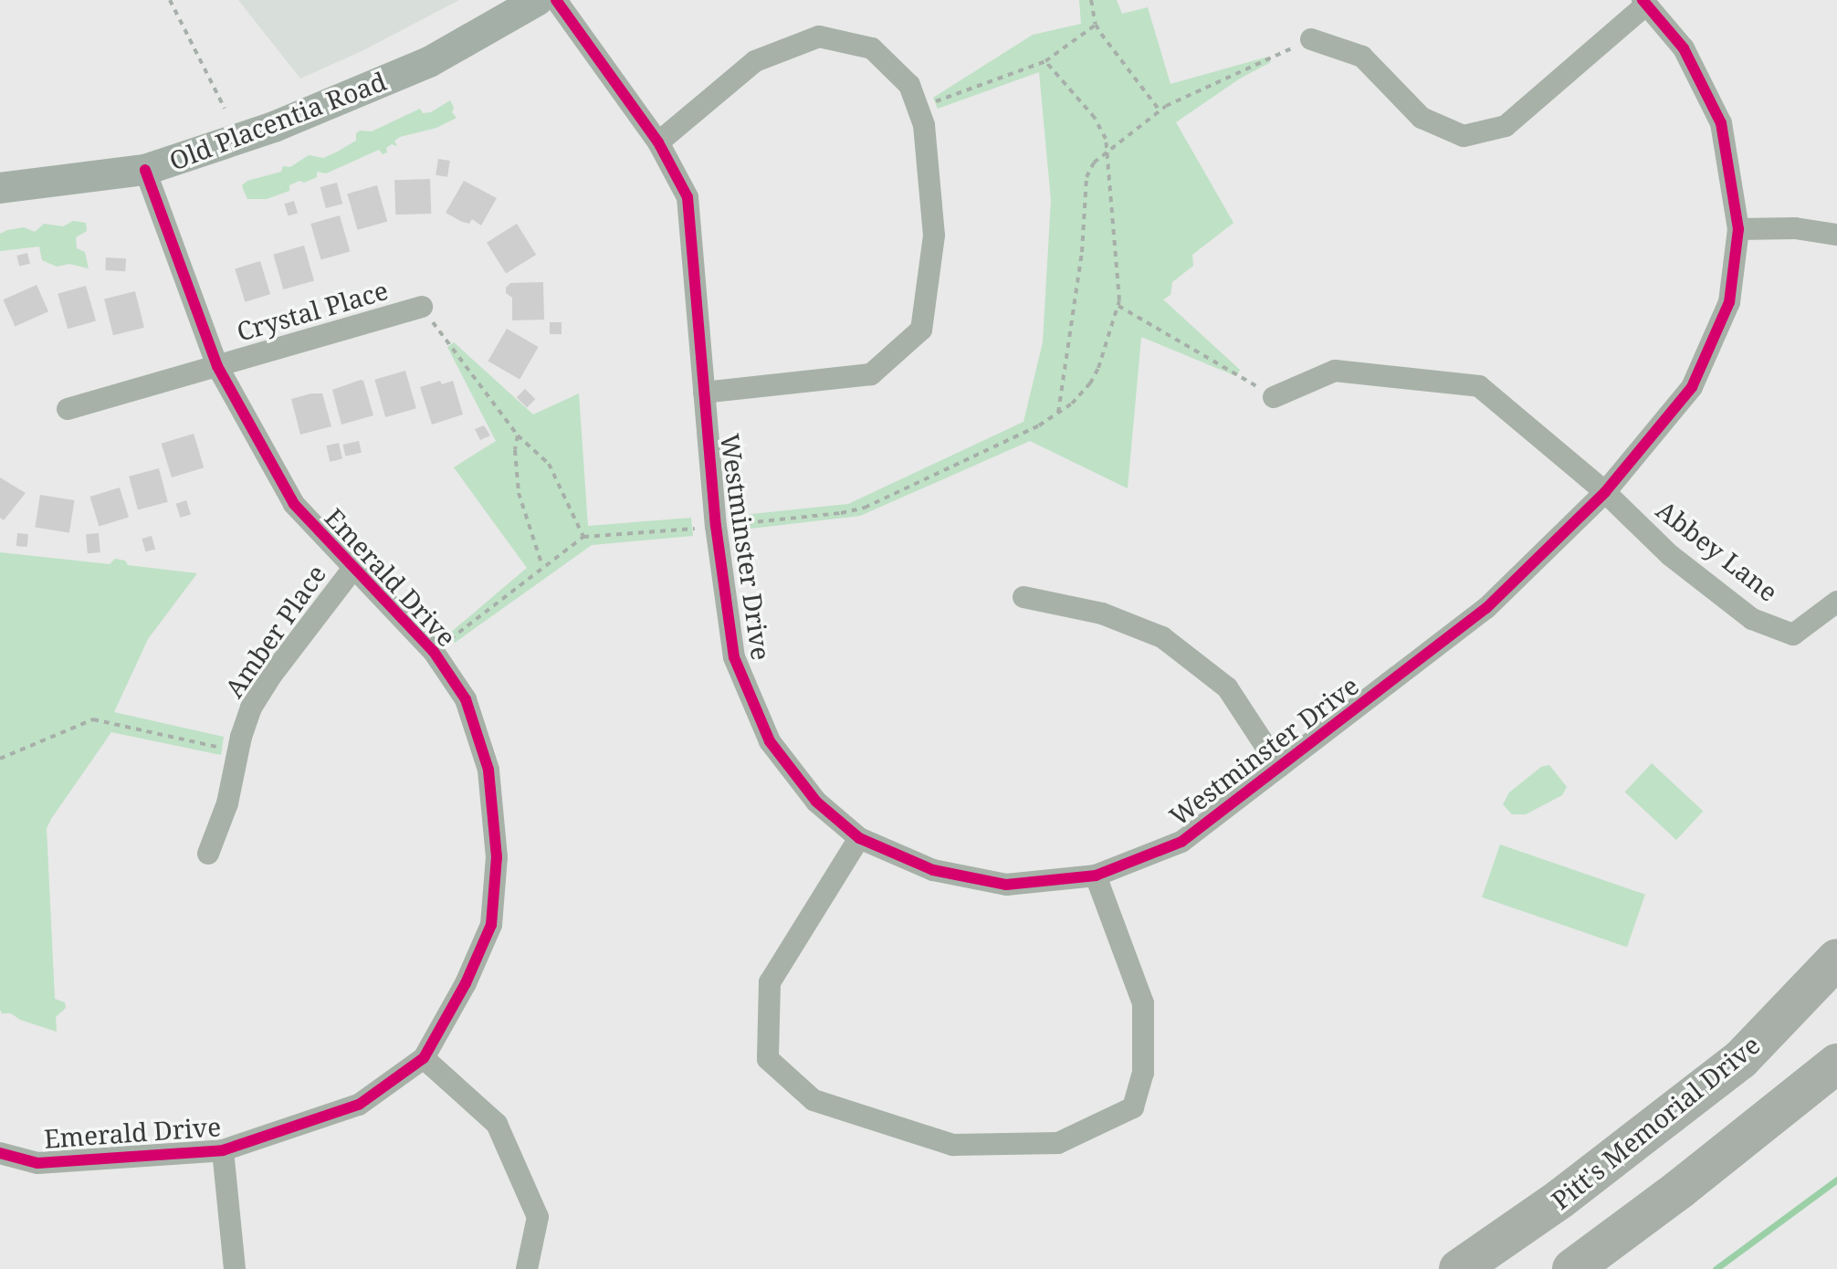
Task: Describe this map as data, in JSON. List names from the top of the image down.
{
  "streets": {
    "highway": ["Pitt's Memorial Drive"],
    "main road": ["Old Placentia Road"],
    "street": [
      "Crystal Place",
      "Westminster Drive",
      "Abbey Lane",
      "Emerald Drive",
      "Amber Place"
    ]
  },
  "crossings": [
    ["Old Placentia Road", "Emerald Drive"],
    ["Crystal Place", "Emerald Drive"],
    ["Westminster Drive", "Abbey Lane"],
    ["Emerald Drive", "Amber Place"]
  ]
}
